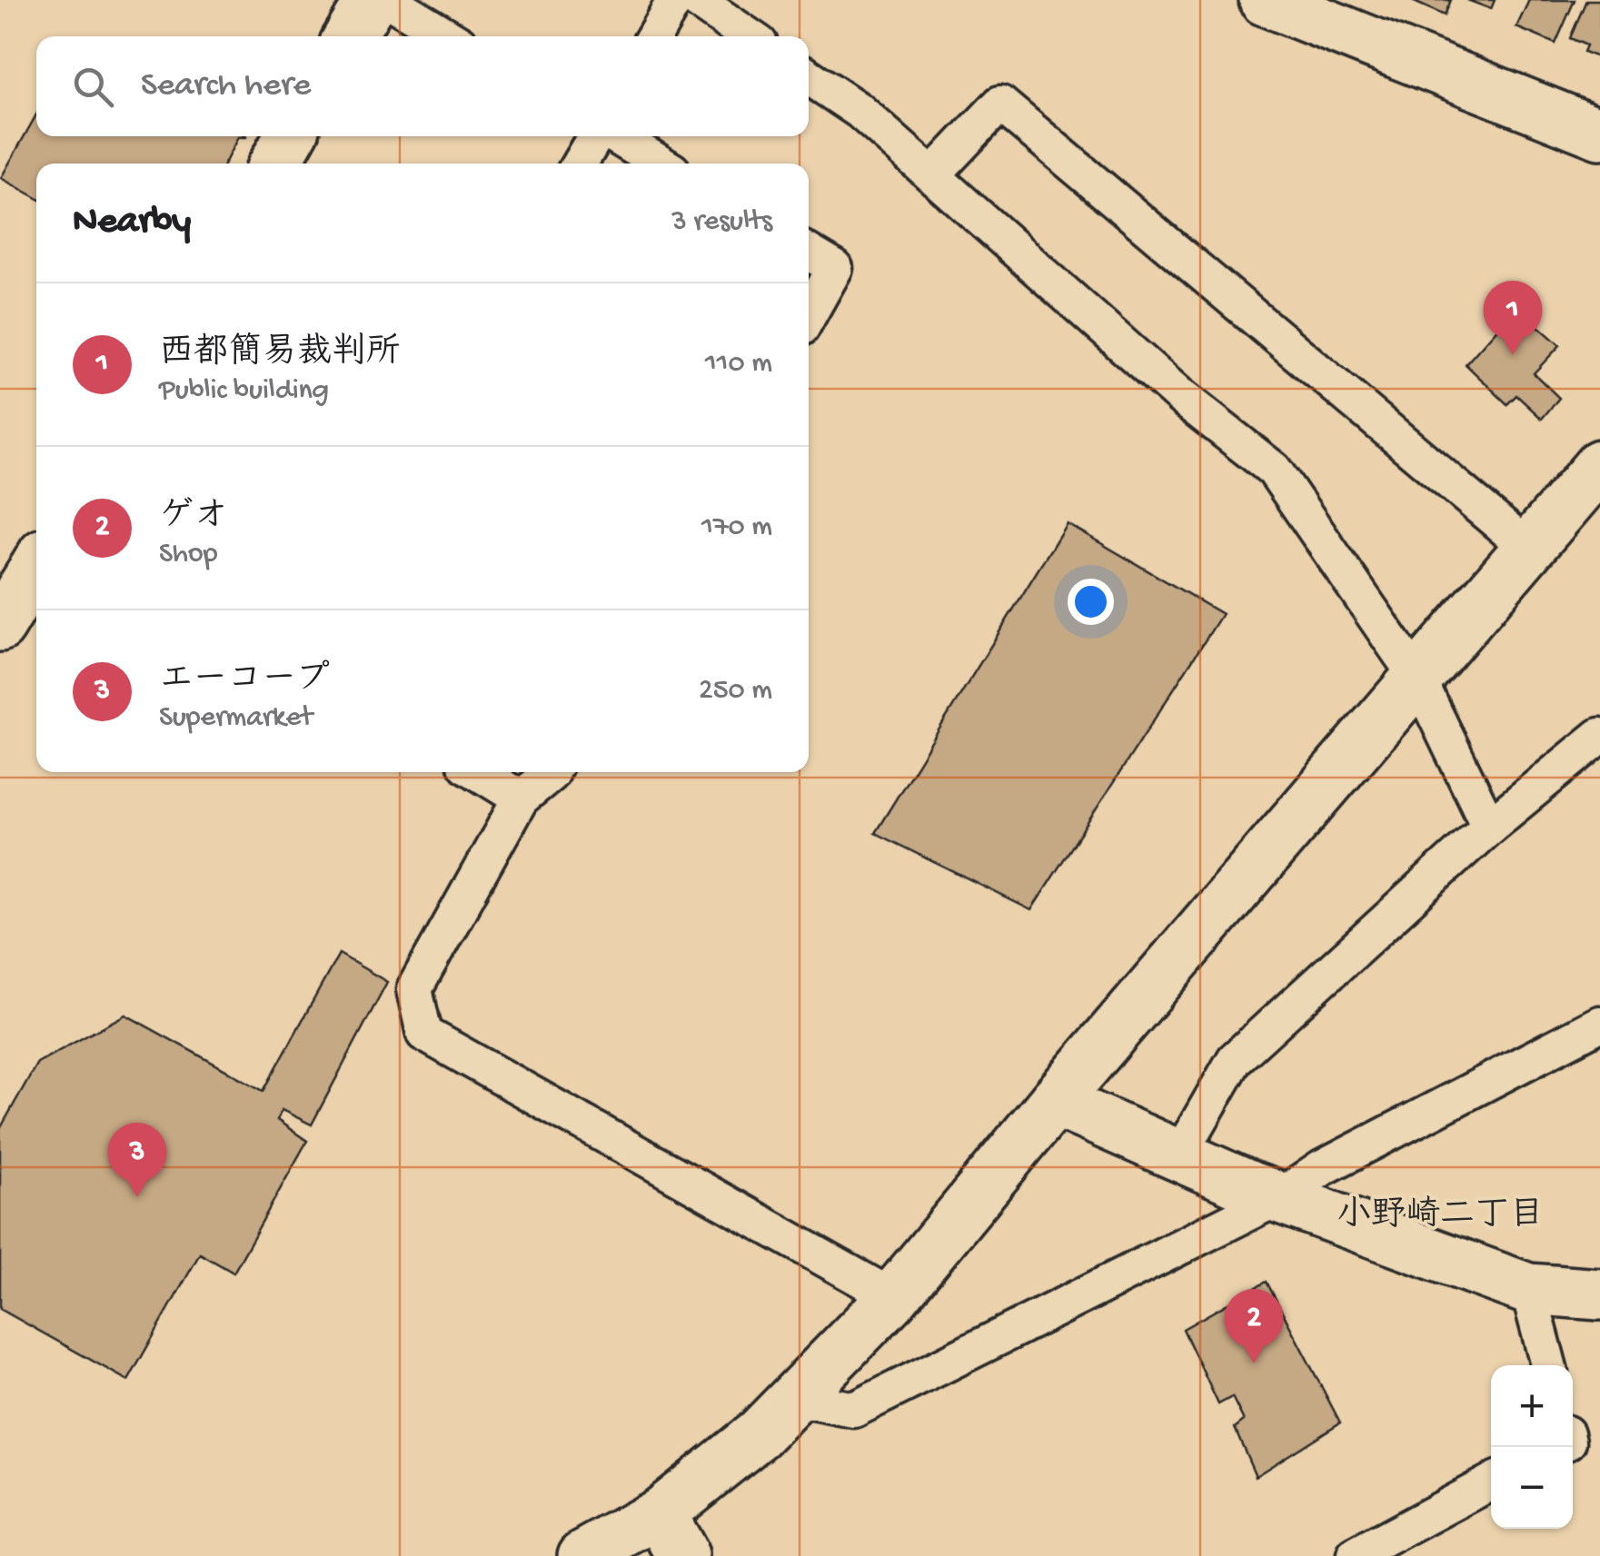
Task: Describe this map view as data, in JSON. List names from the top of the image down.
{
  "districts": ["小野崎二丁目"],
  "page": {
    "search": "Search here",
    "heading": ["Nearby", "3 results"],
    "pins": ["1", "3", "2"],
    "list": [
      {
        "mark": "1",
        "name": "西都簡易裁判所",
        "note": "Public building",
        "value": "110 m"
      },
      {
        "mark": "2",
        "name": "ゲオ",
        "note": "Shop",
        "value": "170 m"
      },
      {
        "mark": "3",
        "name": "エーコープ",
        "note": "Supermarket",
        "value": "250 m"
      }
    ],
    "map_buttons": ["+", "−"]
  }
}
